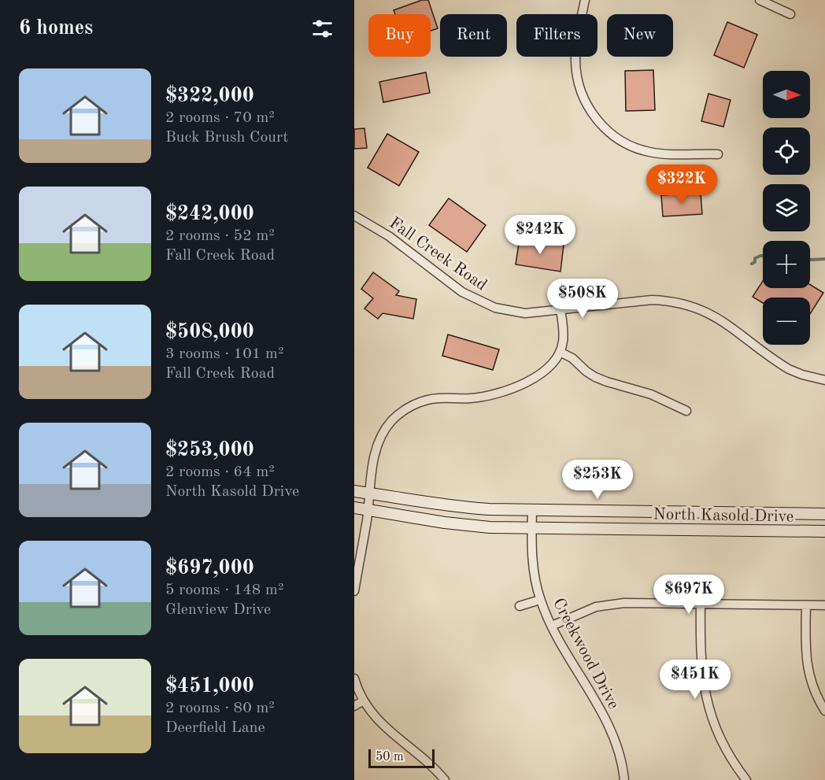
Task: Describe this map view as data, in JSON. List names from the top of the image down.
{
  "streets": {
    "main road": ["North Kasold Drive"],
    "street": ["Fall Creek Road", "Creekwood Drive"]
  },
  "crossings": [
    ["North Kasold Drive", "Creekwood Drive"]
  ],
  "scale_bar": "50 m",
  "north": "right",
  "page": {
    "heading": "6 homes",
    "chip": [
      "Buy",
      "Rent",
      "Filters",
      "New"
    ],
    "list": [
      {
        "name": "$322,000",
        "note": "2 rooms · 70 m² · Buck Brush Court"
      },
      {
        "name": "$242,000",
        "note": "2 rooms · 52 m² · Fall Creek Road"
      },
      {
        "name": "$508,000",
        "note": "3 rooms · 101 m² · Fall Creek Road"
      },
      {
        "name": "$253,000",
        "note": "2 rooms · 64 m² · North Kasold Drive"
      },
      {
        "name": "$697,000",
        "note": "5 rooms · 148 m² · Glenview Drive"
      },
      {
        "name": "$451,000",
        "note": "2 rooms · 80 m² · Deerfield Lane"
      }
    ],
    "map_buttons": ["+", "−"],
    "price": [
      "$322K",
      "$242K",
      "$508K",
      "$253K",
      "$697K",
      "$451K"
    ],
    "scale": "50 m"
  }
}
